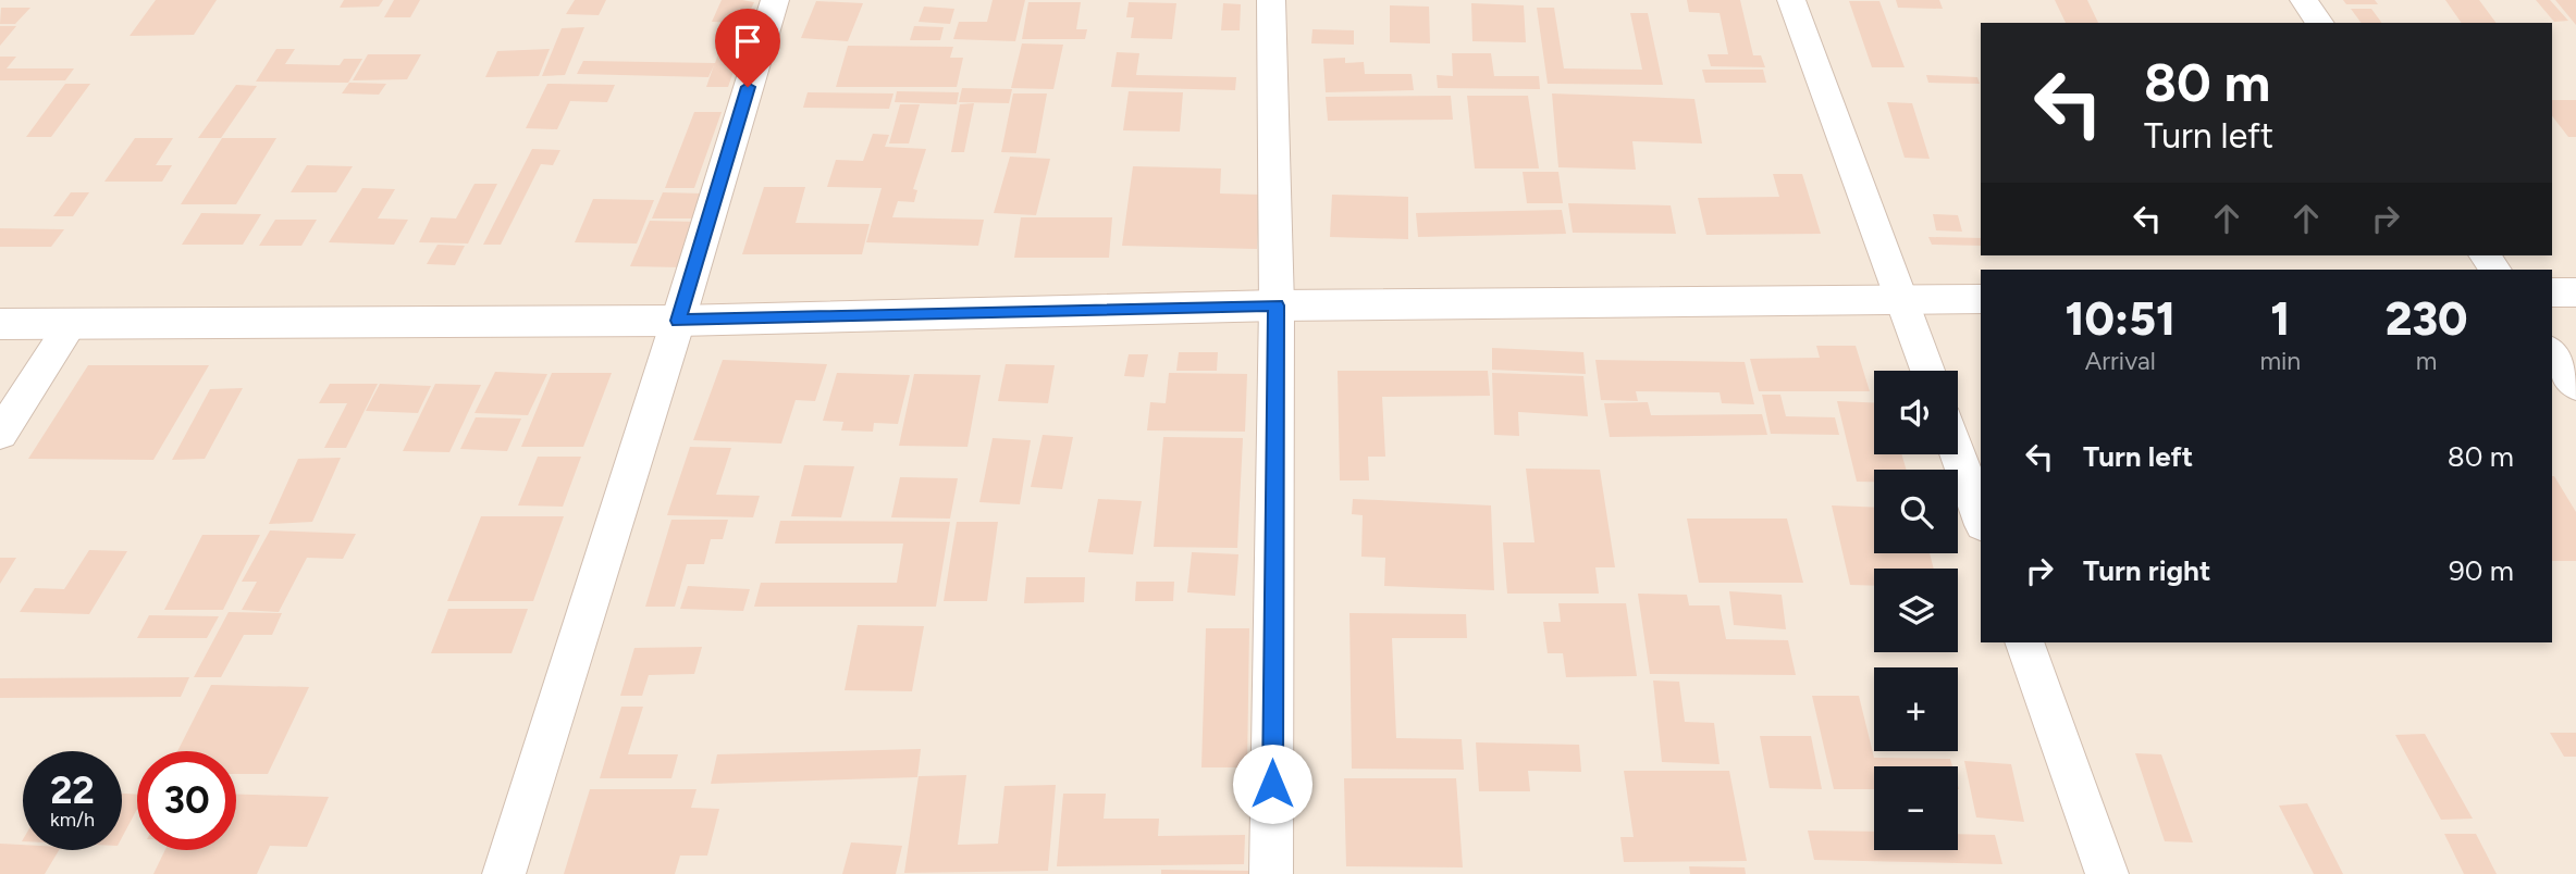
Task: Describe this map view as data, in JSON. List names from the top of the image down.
{
  "page": {
    "turn": ["80 m", "Turn left"],
    "eta": [
      "10:51",
      "Arrival",
      "1",
      "min",
      "230",
      "m"
    ],
    "map_buttons": ["+", "−"],
    "list": [
      {
        "name": "Turn left",
        "value": "80 m"
      },
      {
        "name": "Turn right",
        "value": "90 m"
      }
    ],
    "speed": "22 km/h",
    "limit": "30"
  }
}
